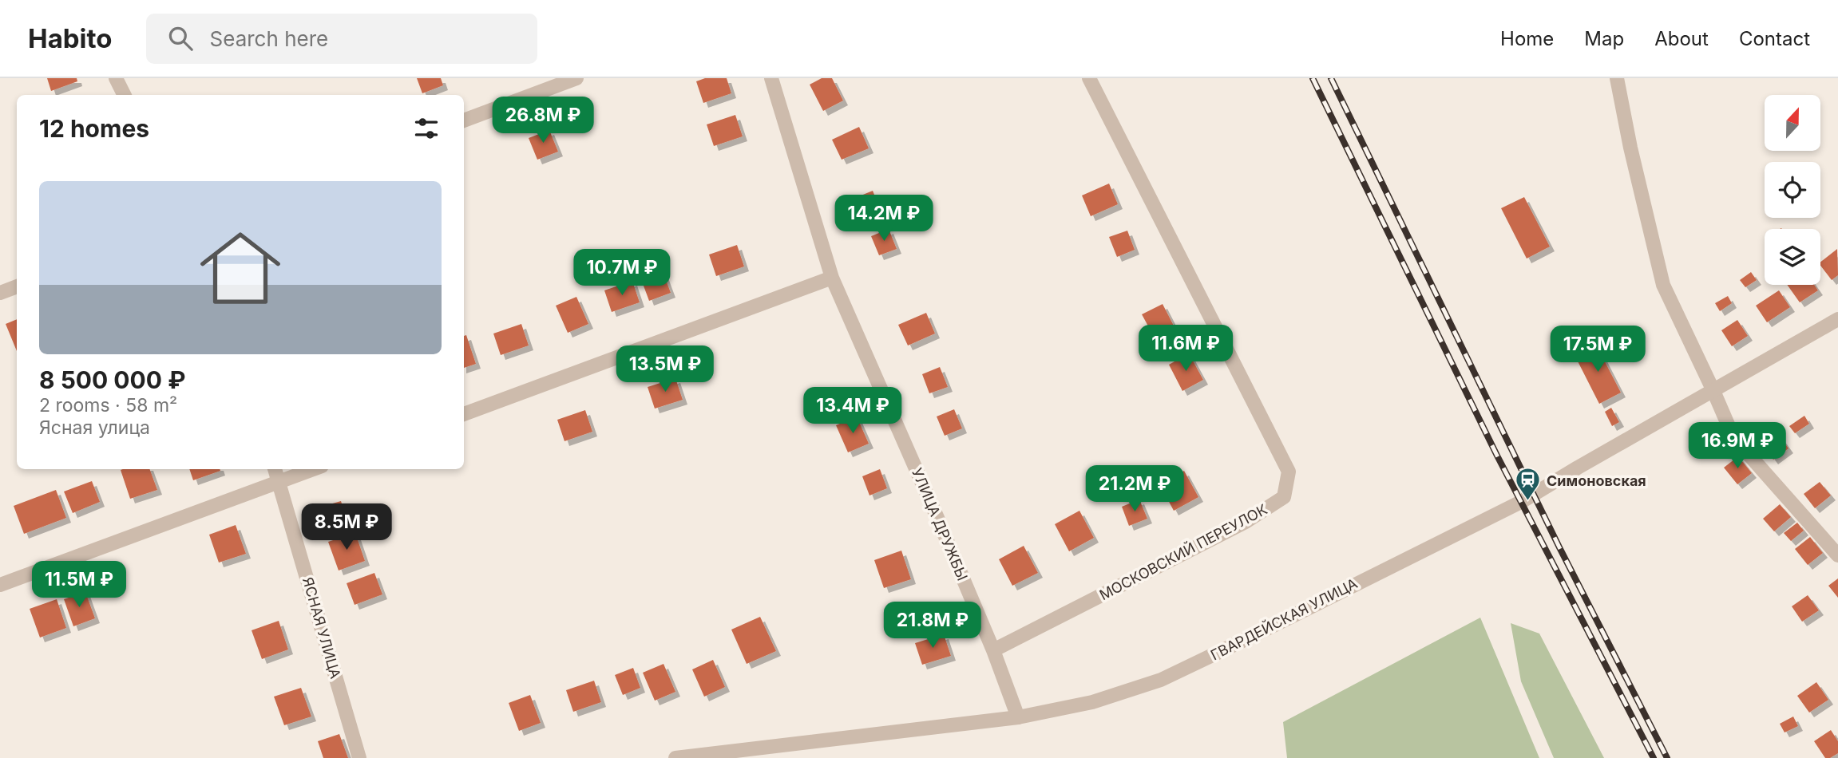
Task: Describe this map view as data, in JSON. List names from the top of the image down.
{
  "streets": {
    "street": [
      "УЛИЦА ДРУЖБЫ",
      "МОСКОВСКИЙ ПЕРЕУЛОК",
      "ГВАРДЕЙСКАЯ УЛИЦА",
      "ЯСНАЯ УЛИЦА"
    ]
  },
  "crossings": [
    ["УЛИЦА ДРУЖБЫ", "МОСКОВСКИЙ ПЕРЕУЛОК"],
    ["УЛИЦА ДРУЖБЫ", "ГВАРДЕЙСКАЯ УЛИЦА"]
  ],
  "places": {
    "station": ["Симоновская"]
  },
  "north": "top",
  "page": {
    "header": "Habito",
    "search": "Search here",
    "nav": [
      "Home",
      "Map",
      "About",
      "Contact"
    ],
    "heading": "12 homes",
    "price": [
      "26.8M ₽",
      "14.2M ₽",
      "10.7M ₽",
      "11.6M ₽",
      "17.5M ₽",
      "13.5M ₽",
      "13.4M ₽",
      "16.9M ₽",
      "21.2M ₽",
      "8.5M ₽",
      "11.5M ₽",
      "21.8M ₽"
    ],
    "list": [
      {
        "name": "8 500 000 ₽",
        "note": "2 rooms · 58 m² · Ясная улица"
      }
    ]
  }
}
